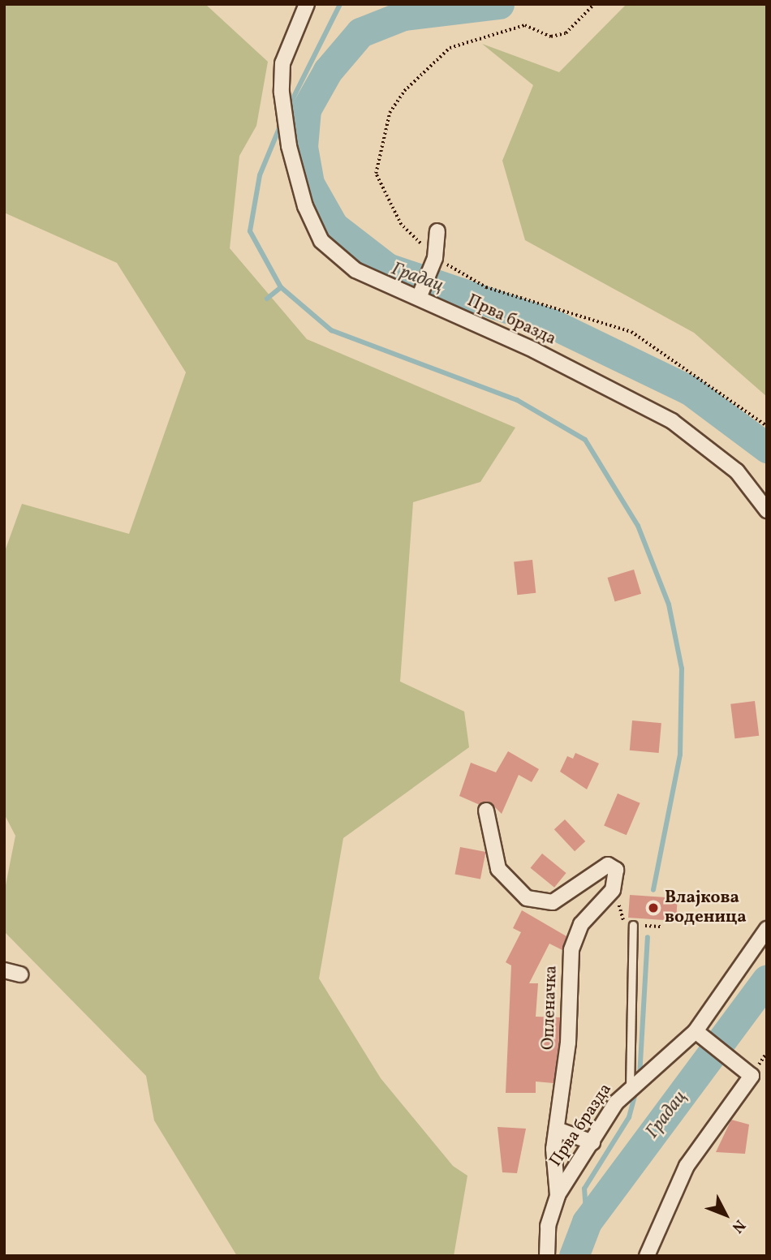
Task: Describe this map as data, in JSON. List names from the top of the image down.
{
  "streets": {
    "street": ["Прва бразда", "Опленачка"]
  },
  "crossings": [
    ["Прва бразда", "Опленачка"]
  ],
  "water": ["Градац"],
  "places": ["Влајкова воденица"],
  "north": "bottom right"
}
